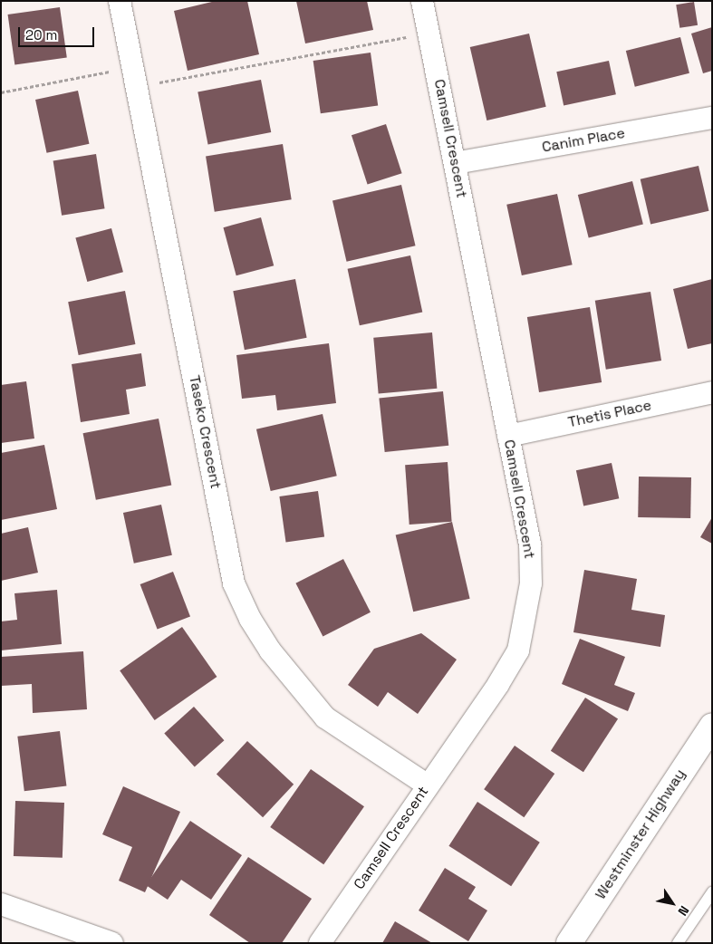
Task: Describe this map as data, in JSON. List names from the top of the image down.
{
  "streets": {
    "main road": ["Westminster Highway"],
    "street": [
      "Camsell Crescent",
      "Canim Place",
      "Thetis Place",
      "Taseko Crescent"
    ]
  },
  "crossings": [
    ["Camsell Crescent", "Canim Place"],
    ["Camsell Crescent", "Thetis Place"],
    ["Camsell Crescent", "Taseko Crescent"]
  ],
  "scale_bar": "20 m",
  "north": "bottom right"
}
